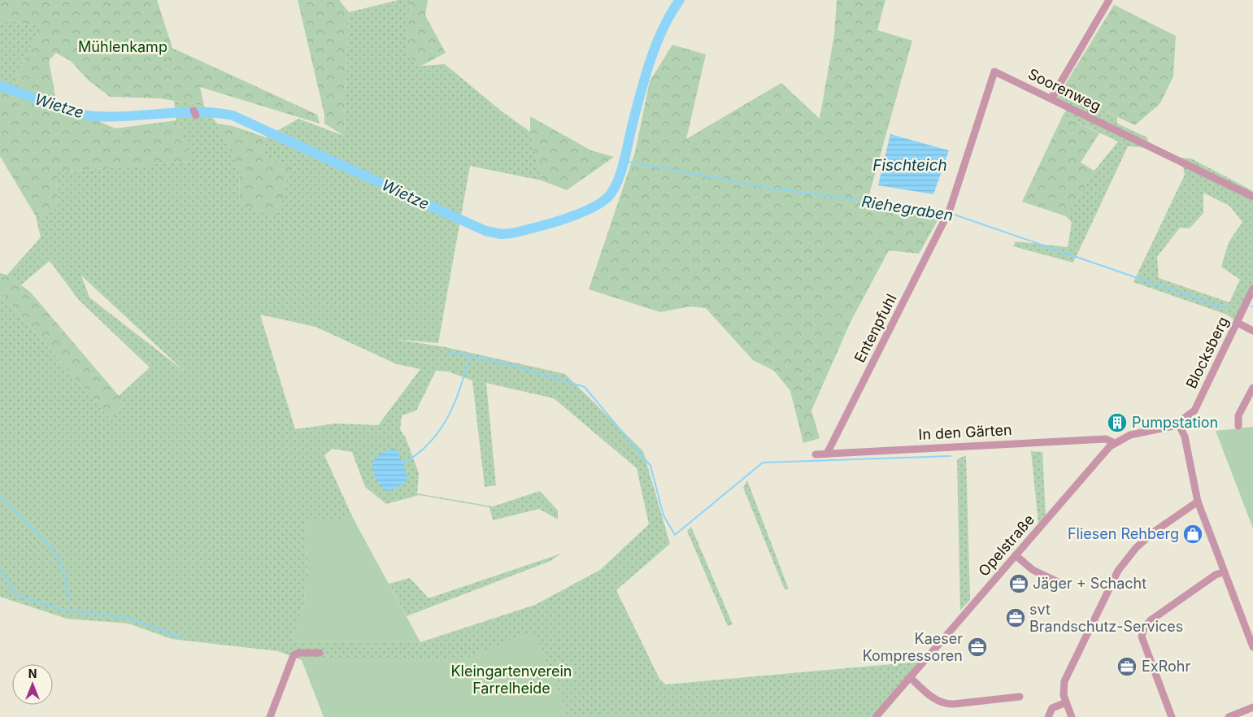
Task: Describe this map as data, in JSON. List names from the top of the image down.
{
  "streets": {
    "street": [
      "Soorenweg",
      "Entenpfuhl",
      "Blocksberg",
      "In den Gärten",
      "Opelstraße"
    ]
  },
  "crossings": [
    ["Soorenweg", "Entenpfuhl"],
    ["Entenpfuhl", "In den Gärten"],
    ["Blocksberg", "Opelstraße"],
    ["In den Gärten", "Opelstraße"]
  ],
  "water": ["Wietze", "Fischteich", "Riehegraben"],
  "parks": ["Mühlenkamp", "Kleingartenverein Farrelheide"],
  "places": {
    "building": ["Pumpstation"],
    "shop": ["Fliesen Rehberg"],
    "office": [
      "Jäger + Schacht",
      "svt Brandschutz-Services",
      "Kaeser Kompressoren",
      "ExRohr"
    ]
  },
  "north": "top"
}
